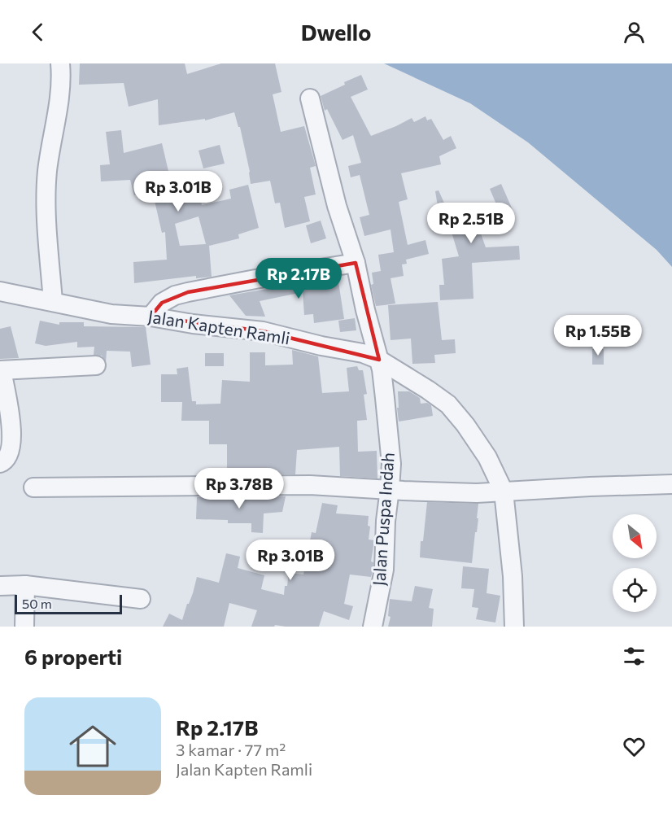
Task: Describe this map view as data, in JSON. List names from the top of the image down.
{
  "streets": {
    "street": ["Jalan Kapten Ramli", "Jalan Puspa Indah"]
  },
  "crossings": [
    ["Jalan Kapten Ramli", "Jalan Puspa Indah"]
  ],
  "scale_bar": "50 m",
  "north": "bottom right",
  "page": {
    "header": "Dwello",
    "price": [
      "Rp 3.01B",
      "Rp 2.51B",
      "Rp 2.17B",
      "Rp 1.55B",
      "Rp 3.78B",
      "Rp 3.01B"
    ],
    "scale": "50 m",
    "heading": "6 properti",
    "list": [
      {
        "name": "Rp 2.17B",
        "note": "3 kamar · 77 m² · Jalan Kapten Ramli"
      }
    ]
  }
}
